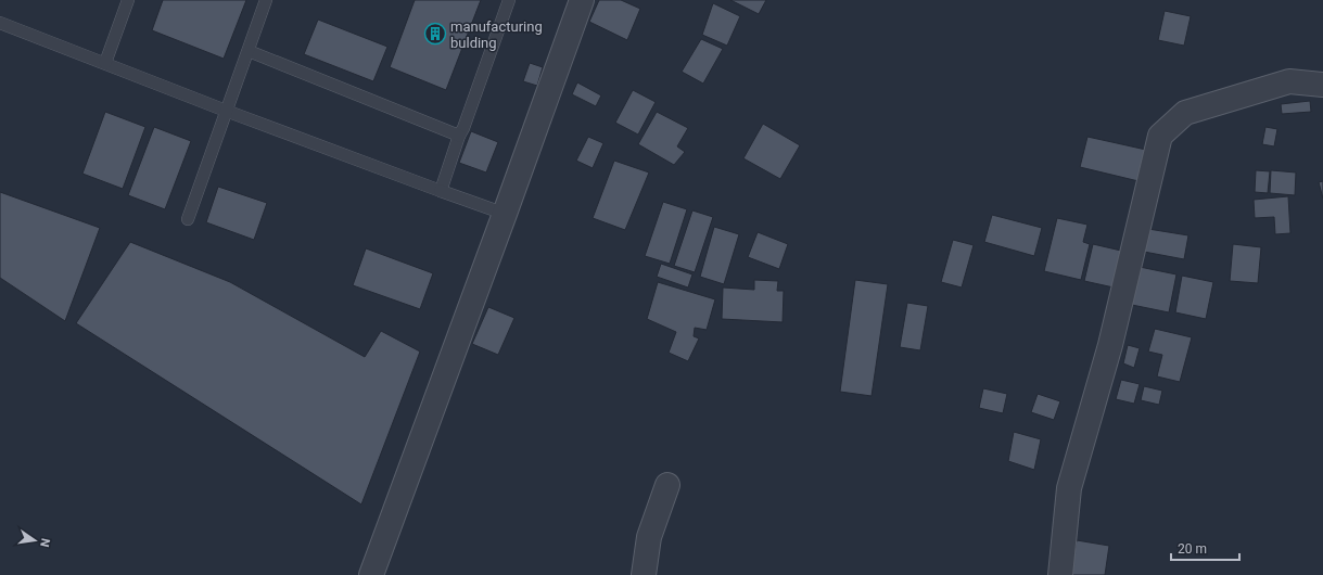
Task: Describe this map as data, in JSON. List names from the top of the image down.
{
  "places": {
    "building": ["manufacturing bulding"]
  },
  "scale_bar": "20 m",
  "north": "right"
}
